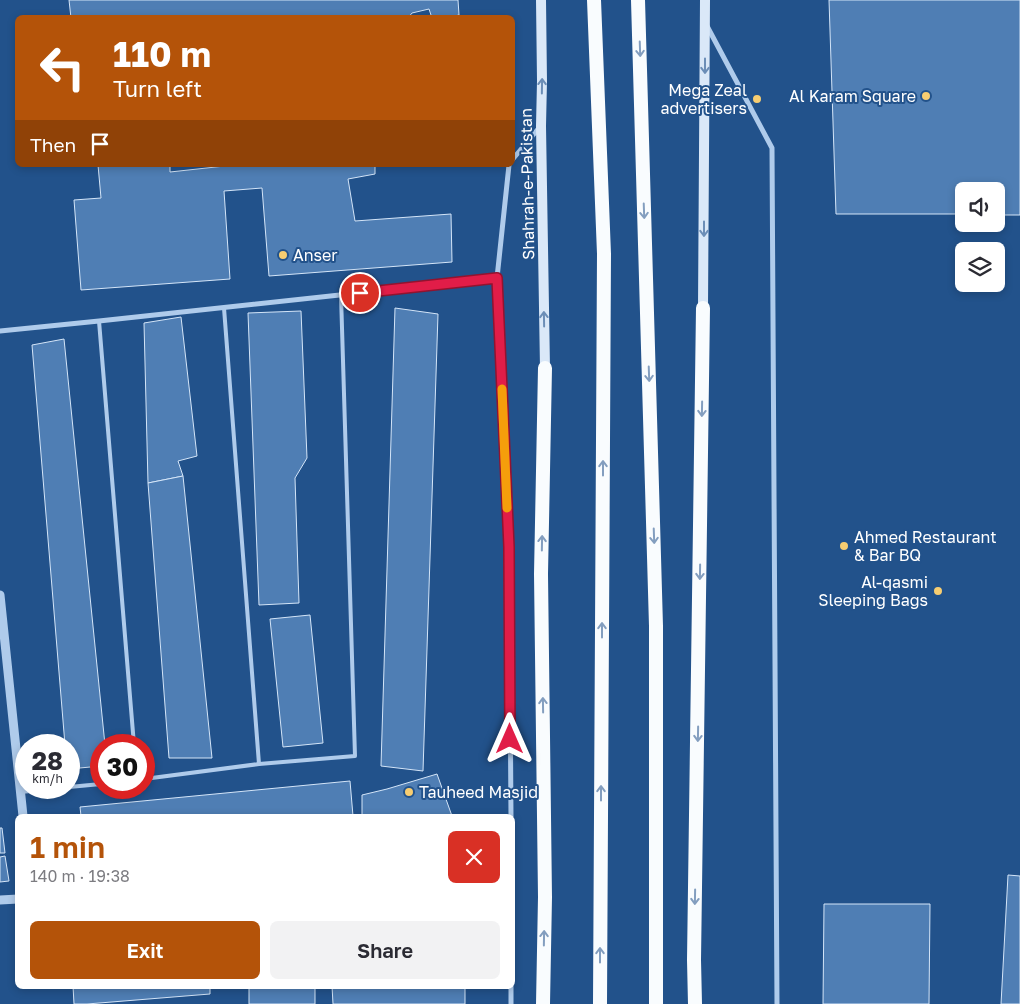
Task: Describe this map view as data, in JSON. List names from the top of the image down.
{
  "streets": {
    "main road": ["Shahrah-e-Pakistan"]
  },
  "one_way": ["Shahrah-e-Pakistan"],
  "places": [
    "Al Karam Square",
    "Mega Zeal advertisers",
    "Anser",
    "Ahmed Restaurant & Bar BQ",
    "Al-qasmi Sleeping Bags",
    "Tauheed Masjid"
  ],
  "page": {
    "turn": ["110 m", "Turn left"],
    "then": "Then",
    "speed": "28 km/h",
    "limit": "30",
    "heading": ["1 min", "140 m · 19:38"],
    "buttons": ["Exit", "Share"]
  }
}
